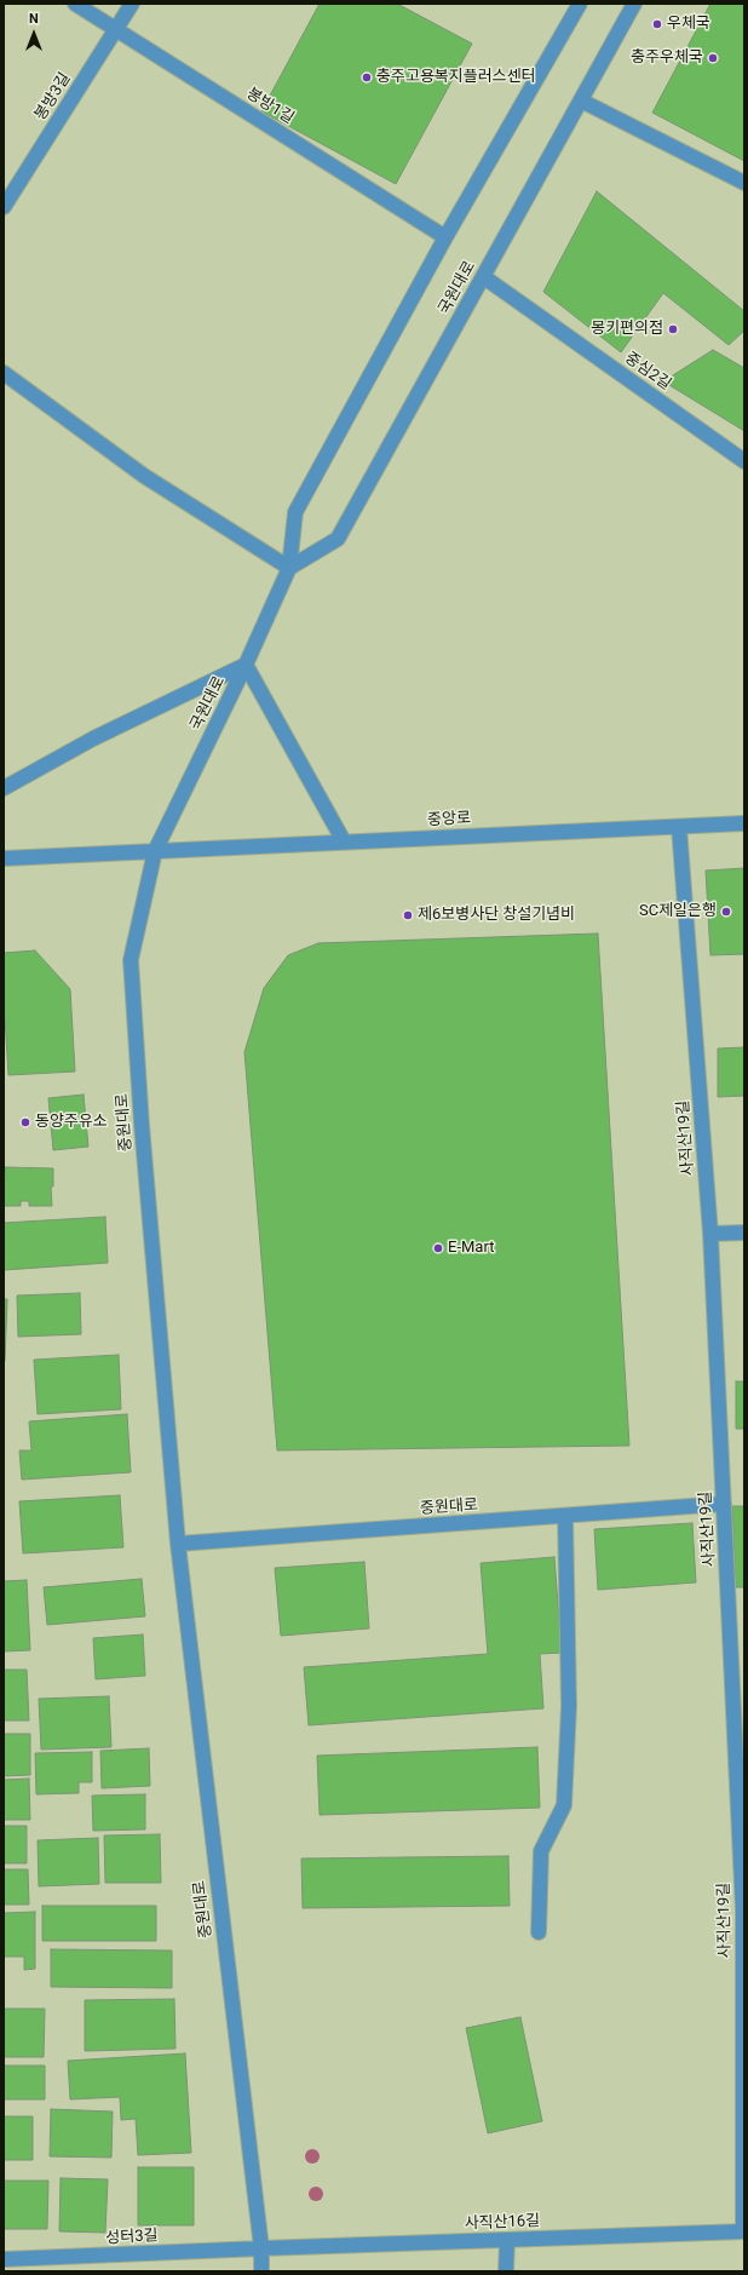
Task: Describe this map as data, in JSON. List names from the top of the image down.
{
  "streets": {
    "street": [
      "봉방3길",
      "봉방1길",
      "국원대로",
      "중심2길",
      "중앙로",
      "중원대로",
      "사직산19길",
      "사직산16길",
      "성터3길"
    ]
  },
  "crossings": [
    ["봉방3길", "봉방1길"],
    ["봉방1길", "국원대로"],
    ["국원대로", "중심2길"],
    ["국원대로", "중앙로"],
    ["국원대로", "중원대로"],
    ["중앙로", "중원대로"],
    ["중앙로", "사직산19길"],
    ["중원대로", "사직산19길"],
    ["중원대로", "사직산16길"],
    ["중원대로", "성터3길"],
    ["사직산19길", "사직산16길"],
    ["사직산16길", "성터3길"]
  ],
  "places": [
    "우체국",
    "충주우체국",
    "충주고용복지플러스센터",
    "몽키편의점",
    "SC제일은행",
    "제6보병사단 창설기념비",
    "동양주유소",
    "E-Mart"
  ],
  "north": "top"
}
